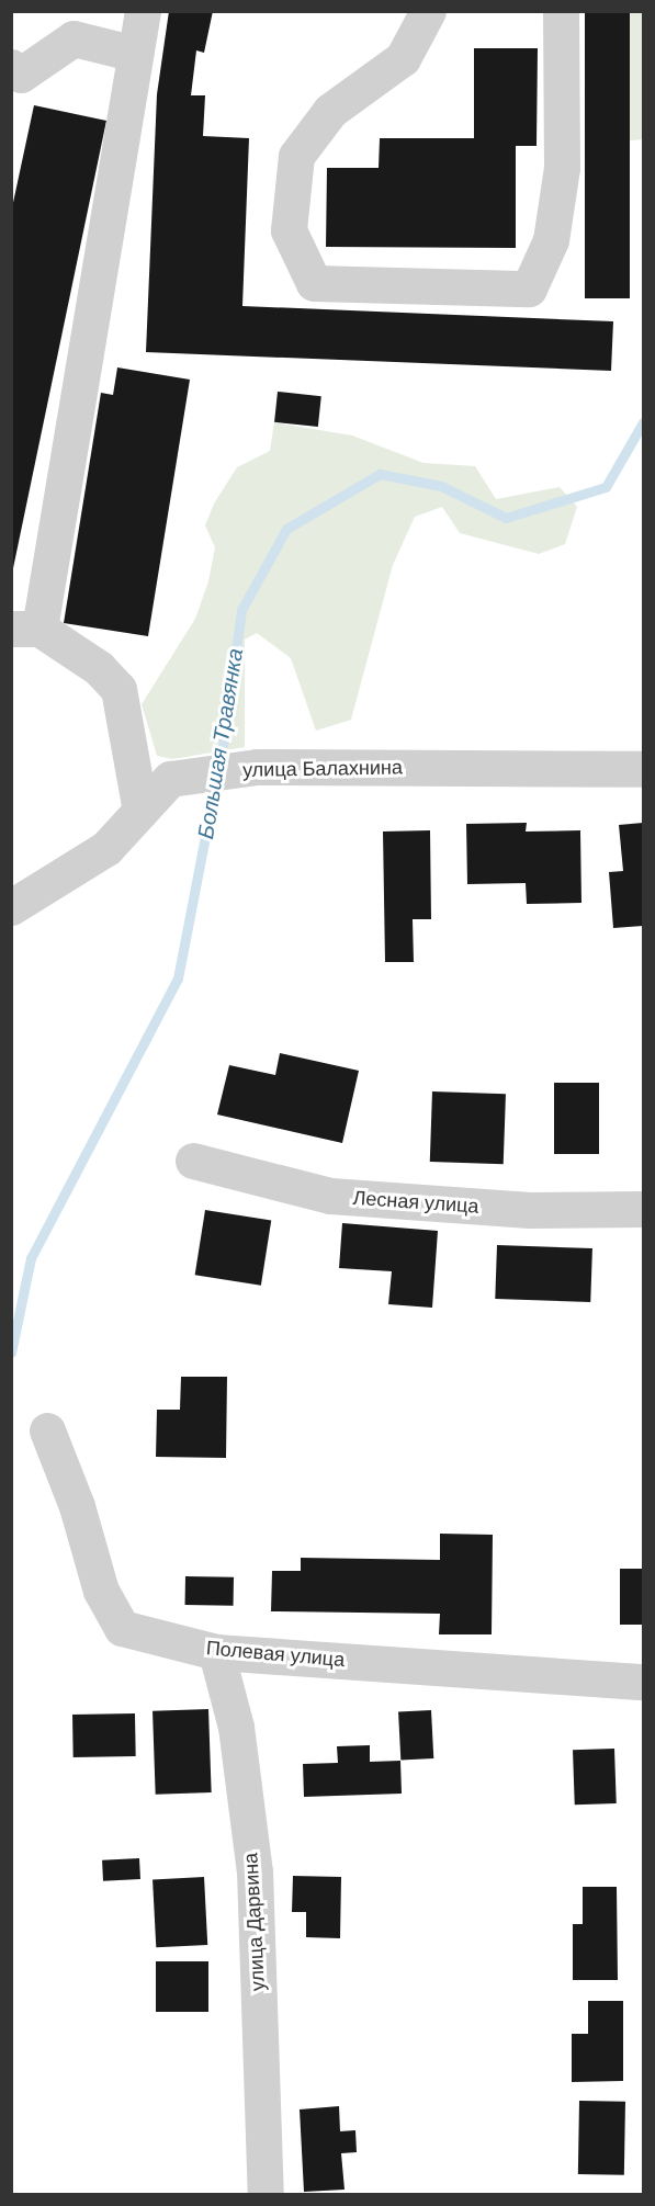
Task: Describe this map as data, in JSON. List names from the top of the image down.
{
  "streets": {
    "street": [
      "улица Балахнина",
      "Лесная улица",
      "Полевая улица",
      "улица Дарвина"
    ]
  },
  "crossings": [
    ["Полевая улица", "улица Дарвина"]
  ],
  "water": ["Большая Травянка"]
}
